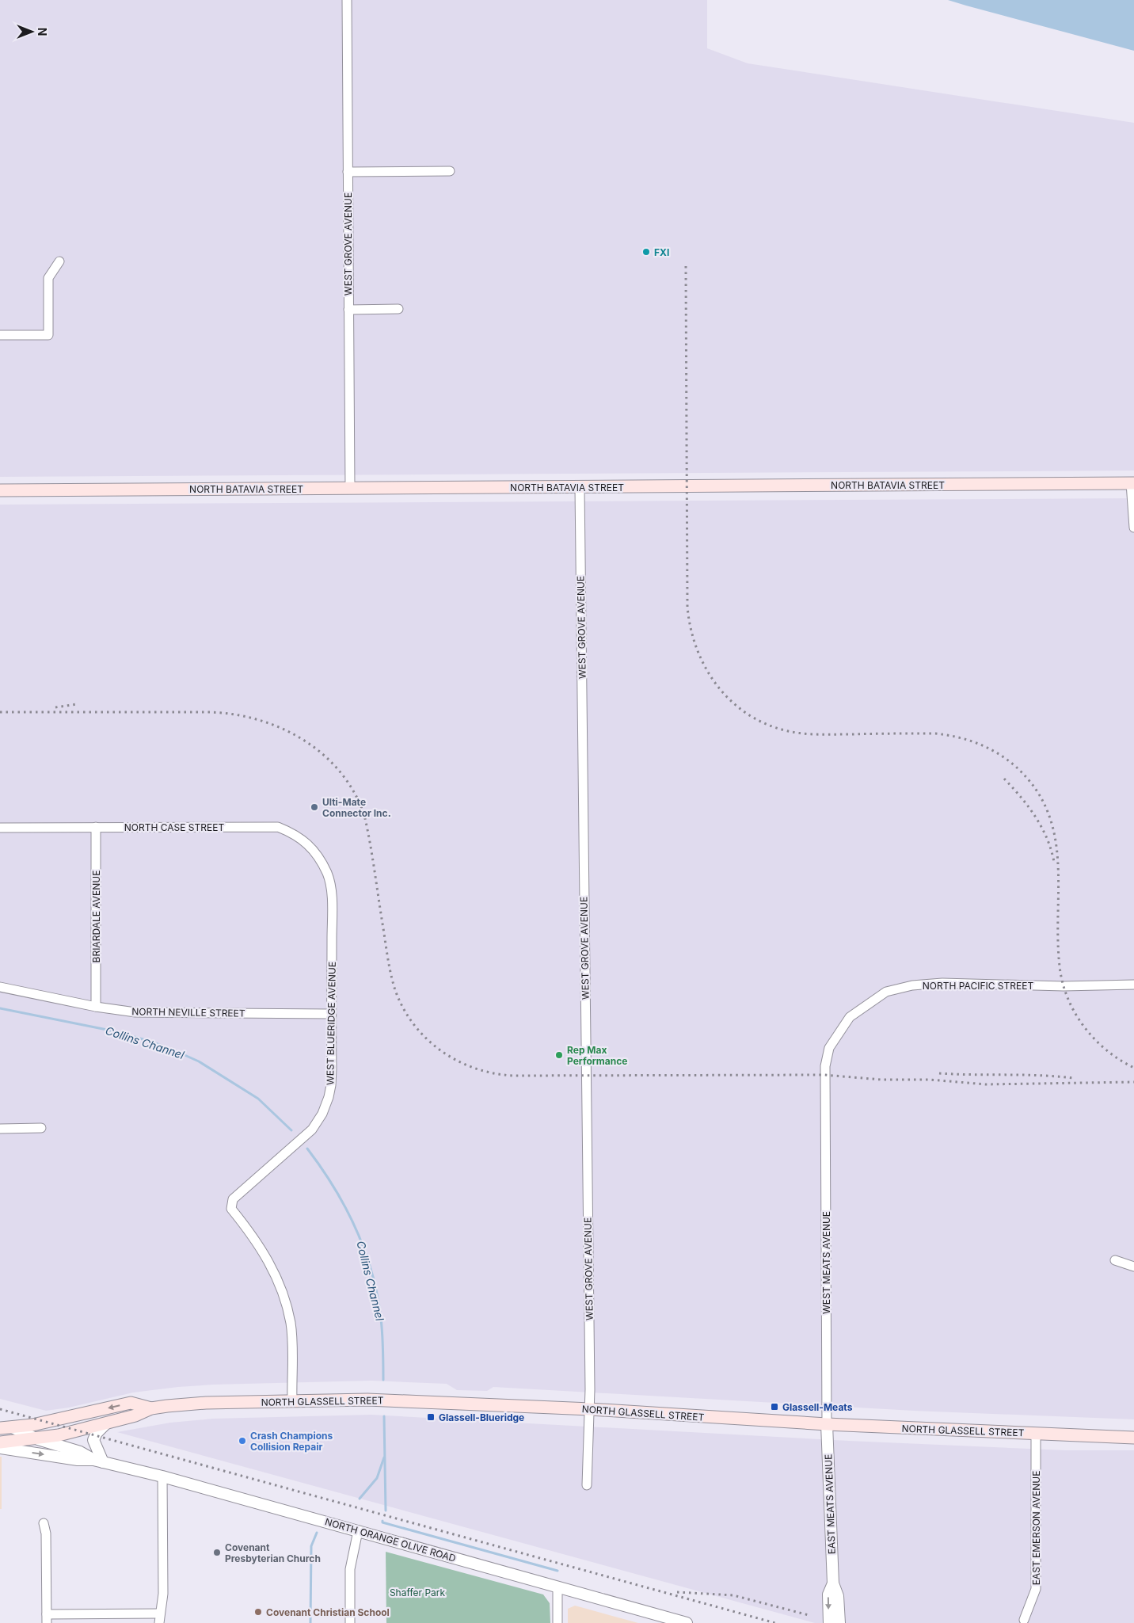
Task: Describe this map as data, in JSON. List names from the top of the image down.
{
  "streets": {
    "main road": ["NORTH BATAVIA STREET", "NORTH GLASSELL STREET"],
    "street": [
      "WEST GROVE AVENUE",
      "NORTH CASE STREET",
      "BRIARDALE AVENUE",
      "NORTH PACIFIC STREET",
      "NORTH NEVILLE STREET",
      "WEST BLUERIDGE AVENUE",
      "WEST MEATS AVENUE",
      "EAST MEATS AVENUE",
      "EAST EMERSON AVENUE",
      "NORTH ORANGE OLIVE ROAD"
    ]
  },
  "crossings": [
    ["WEST GROVE AVENUE", "NORTH BATAVIA STREET"],
    ["WEST GROVE AVENUE", "NORTH GLASSELL STREET"],
    ["NORTH CASE STREET", "BRIARDALE AVENUE"],
    ["NORTH CASE STREET", "WEST BLUERIDGE AVENUE"],
    ["BRIARDALE AVENUE", "NORTH NEVILLE STREET"],
    ["NORTH PACIFIC STREET", "WEST MEATS AVENUE"],
    ["NORTH NEVILLE STREET", "WEST BLUERIDGE AVENUE"],
    ["WEST BLUERIDGE AVENUE", "NORTH GLASSELL STREET"],
    ["WEST MEATS AVENUE", "NORTH GLASSELL STREET"],
    ["WEST MEATS AVENUE", "EAST MEATS AVENUE"],
    ["NORTH GLASSELL STREET", "EAST MEATS AVENUE"],
    ["NORTH GLASSELL STREET", "EAST EMERSON AVENUE"],
    ["NORTH GLASSELL STREET", "NORTH ORANGE OLIVE ROAD"]
  ],
  "water": ["Collins Channel"],
  "parks": ["Shaffer Park"],
  "places": {
    "other": [
      "FXI",
      "Ulti-Mate Connector Inc.",
      "Rep Max Performance",
      "Crash Champions Collision Repair",
      "Covenant Presbyterian Church",
      "Covenant Christian School"
    ],
    "transit": ["Glassell-Meats", "Glassell-Blueridge"]
  },
  "north": "right"
}
